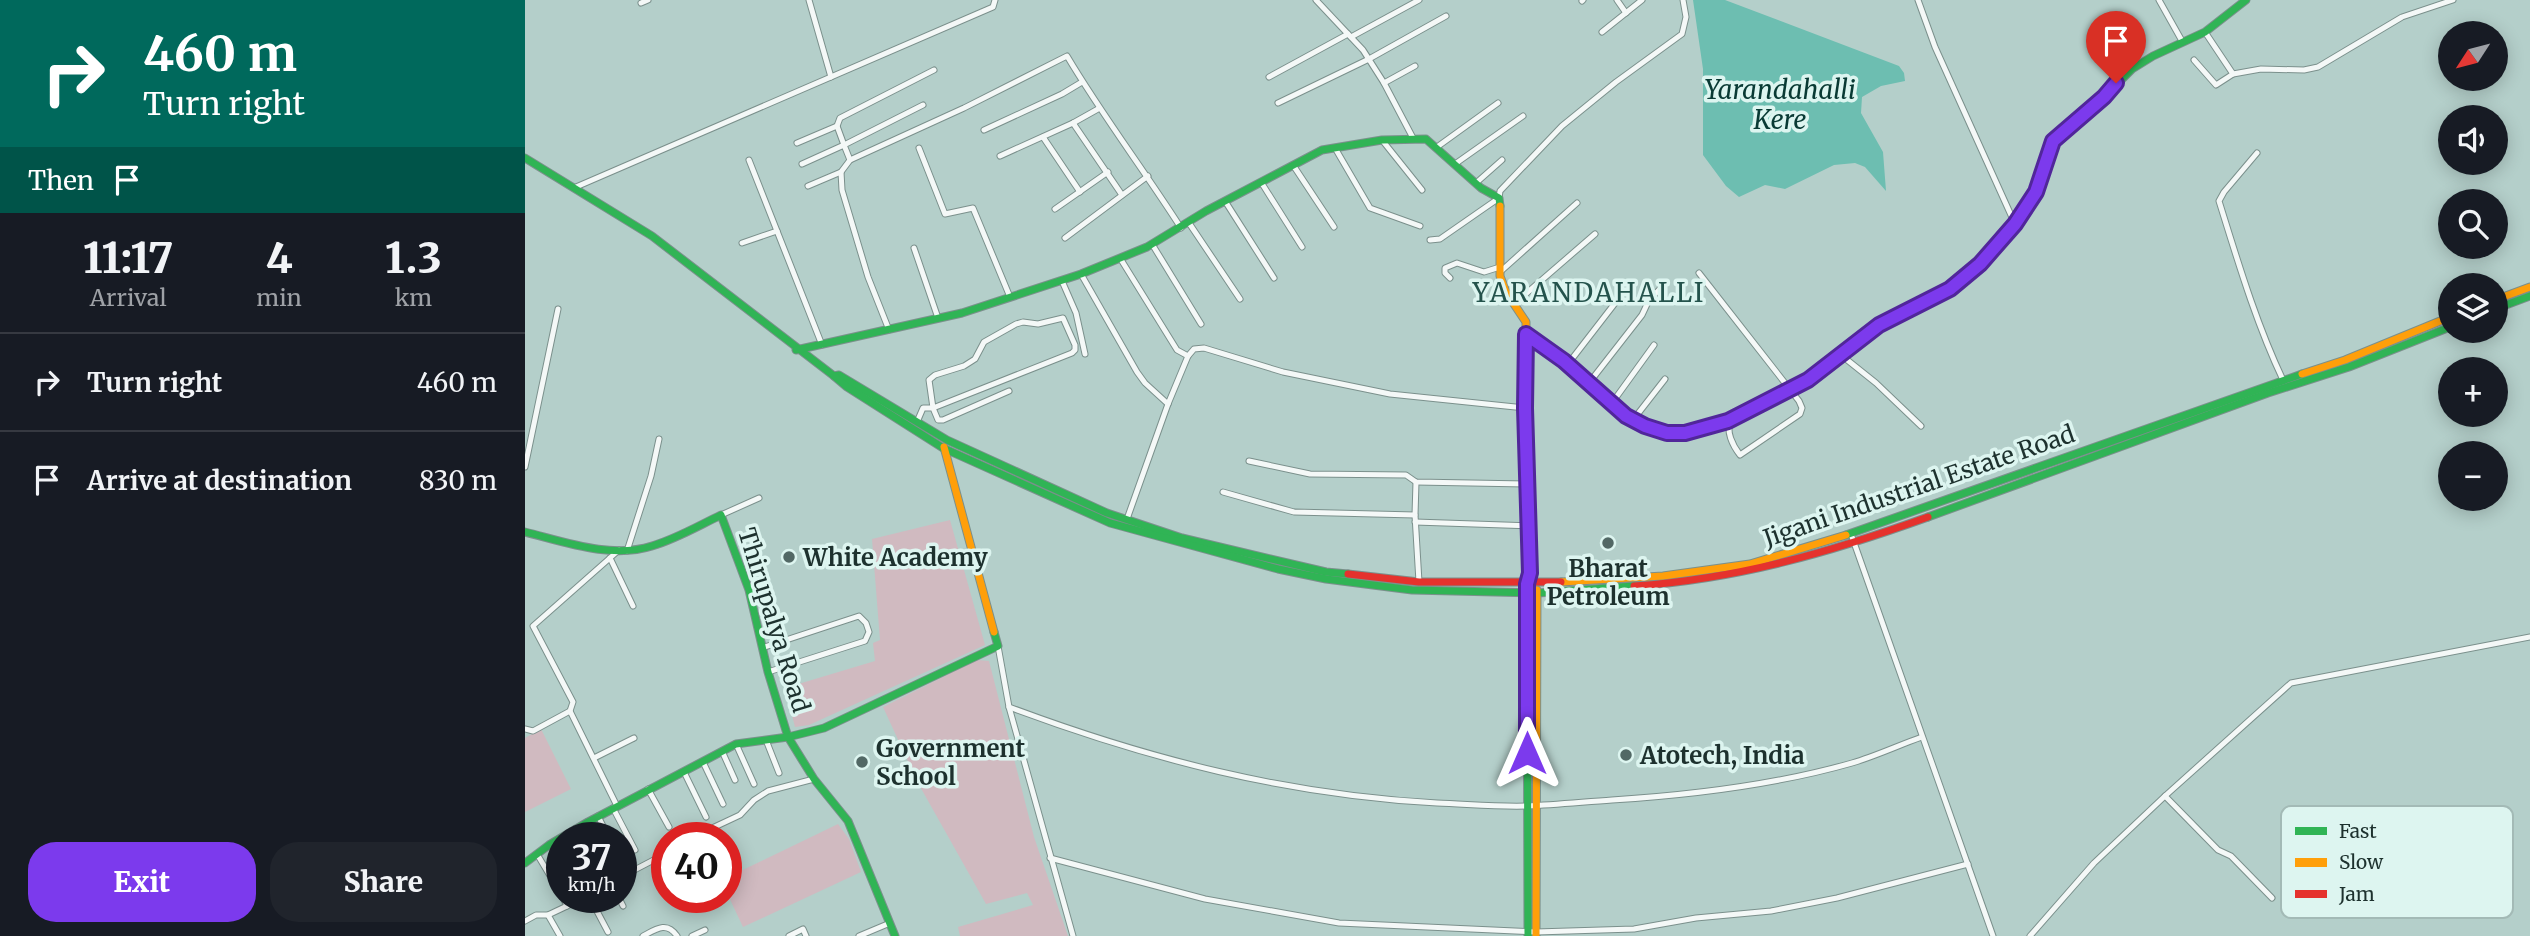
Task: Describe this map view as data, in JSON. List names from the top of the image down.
{
  "streets": {
    "street": ["Jigani Industrial Estate Road", "Thirupalya Road"]
  },
  "districts": ["YARANDAHALLI"],
  "water": ["Yarandahalli Kere"],
  "places": [
    "Bharat Petroleum",
    "White Academy",
    "Atotech, India",
    "Government School"
  ],
  "legend": ["Fast", "Slow", "Jam"],
  "north": "bottom left",
  "page": {
    "turn": ["460 m", "Turn right"],
    "map_buttons": ["+", "−"],
    "then": "Then",
    "eta": [
      "11:17",
      "Arrival",
      "4",
      "min",
      "1.3",
      "km"
    ],
    "list": [
      {
        "name": "Turn right",
        "value": "460 m"
      },
      {
        "name": "Arrive at destination",
        "value": "830 m"
      }
    ],
    "speed": "37 km/h",
    "limit": "40",
    "buttons": ["Exit", "Share"]
  }
}
